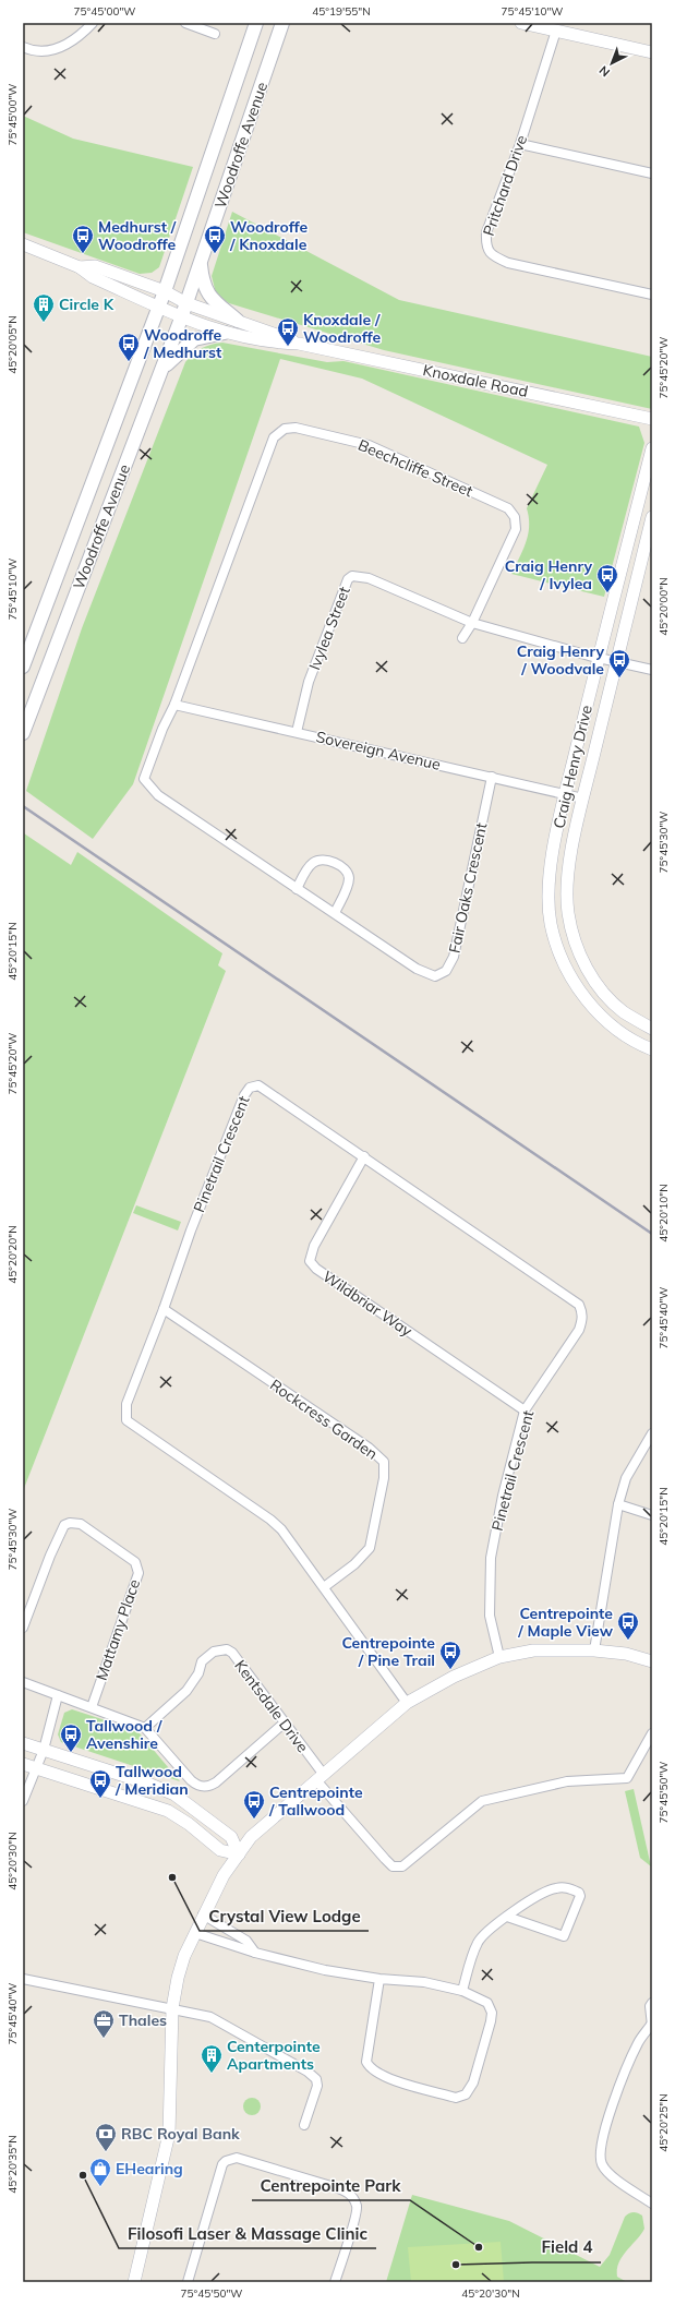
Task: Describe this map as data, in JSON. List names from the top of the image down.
{
  "streets": {
    "main road": ["Woodroffe Avenue"],
    "street": [
      "Pritchard Drive",
      "Knoxdale Road",
      "Beechcliffe Street",
      "Ivylea Street",
      "Sovereign Avenue",
      "Craig Henry Drive",
      "Fair Oaks Crescent",
      "Pinetrail Crescent",
      "Wildbriar Way",
      "Rockcress Garden",
      "Mattamy Place",
      "Kentsdale Drive"
    ]
  },
  "crossings": [
    ["Woodroffe Avenue", "Knoxdale Road"],
    ["Beechcliffe Street", "Ivylea Street"],
    ["Beechcliffe Street", "Sovereign Avenue"],
    ["Beechcliffe Street", "Fair Oaks Crescent"],
    ["Ivylea Street", "Sovereign Avenue"],
    ["Ivylea Street", "Craig Henry Drive"],
    ["Sovereign Avenue", "Craig Henry Drive"],
    ["Sovereign Avenue", "Fair Oaks Crescent"],
    ["Pinetrail Crescent", "Wildbriar Way"],
    ["Pinetrail Crescent", "Rockcress Garden"]
  ],
  "places": {
    "bus stop": [
      "Medhurst / Woodroffe",
      "Woodroffe / Knoxdale",
      "Knoxdale / Woodroffe",
      "Woodroffe / Medhurst",
      "Craig Henry / Ivylea",
      "Craig Henry / Woodvale",
      "Centrepointe / Maple View",
      "Centrepointe / Pine Trail",
      "Tallwood / Avenshire",
      "Tallwood / Meridian",
      "Centrepointe / Tallwood"
    ],
    "building": ["Circle K", "Centerpointe Apartments"],
    "other": [
      "Crystal View Lodge",
      "Filosofi Laser & Massage Clinic",
      "Centrepointe Park",
      "Field 4"
    ],
    "office": ["Thales"],
    "bank": ["RBC Royal Bank"],
    "shop": ["EHearing"]
  },
  "north": "bottom left",
  "coordinates": [
    "75°45'00\"W",
    "45°19'55\"N",
    "75°45'10\"W",
    "45°20'05\"N",
    "75°45'20\"W",
    "45°20'00\"N",
    "75°45'30\"W",
    "45°20'15\"N",
    "45°20'10\"N",
    "45°20'20\"N",
    "75°45'40\"W",
    "75°45'50\"W",
    "45°20'30\"N",
    "45°20'25\"N",
    "45°20'35\"N"
  ]
}
